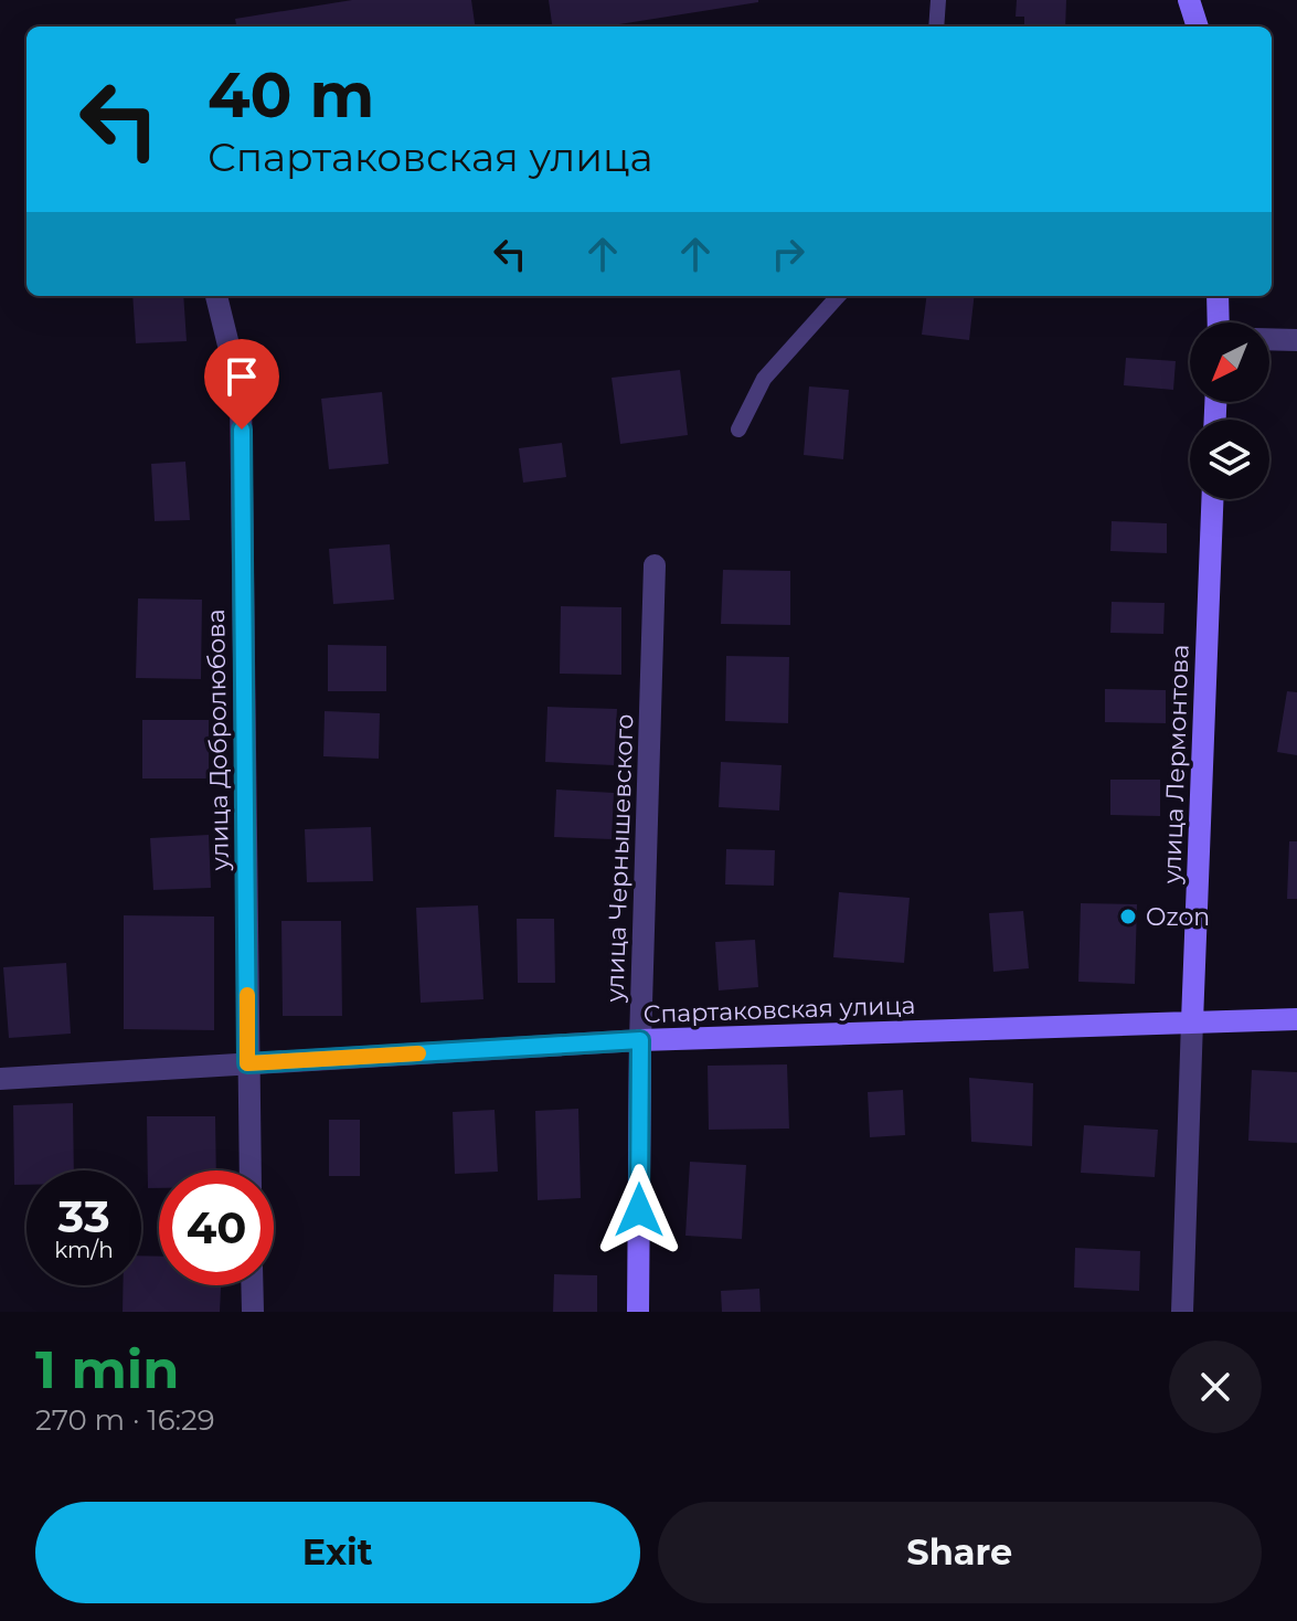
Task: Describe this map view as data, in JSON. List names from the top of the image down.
{
  "streets": {
    "street": [
      "улица Добролюбова",
      "улица Лермонтова",
      "улица Чернышевского",
      "Спартаковская улица"
    ]
  },
  "crossings": [
    ["улица Добролюбова", "Спартаковская улица"],
    ["улица Лермонтова", "Спартаковская улица"],
    ["улица Чернышевского", "Спартаковская улица"]
  ],
  "places": ["Ozon"],
  "north": "bottom left",
  "page": {
    "turn": ["40 m", "Спартаковская улица"],
    "speed": "33 km/h",
    "limit": "40",
    "heading": ["1 min", "270 m · 16:29"],
    "buttons": ["Exit", "Share"]
  }
}
